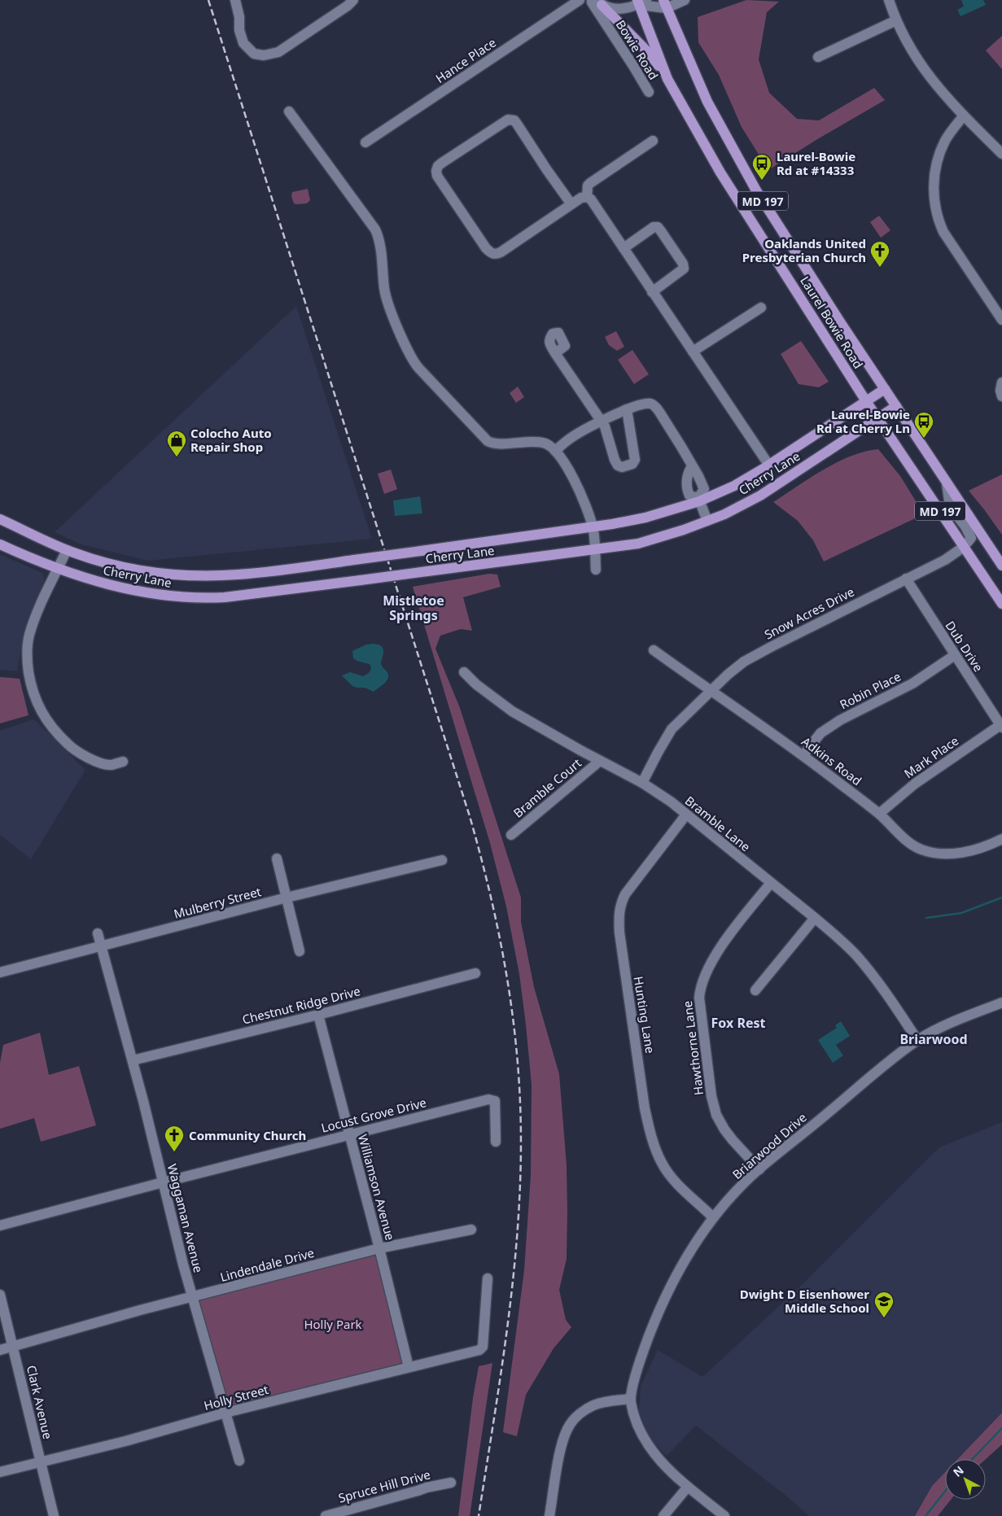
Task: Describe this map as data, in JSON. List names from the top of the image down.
{
  "streets": {
    "main road": ["MD 197", "Laurel Bowie Road", "Cherry Lane"],
    "street": [
      "Bowie Road",
      "Hance Place",
      "Snow Acres Drive",
      "Dub Drive",
      "Robin Place",
      "Mark Place",
      "Adkins Road",
      "Bramble Court",
      "Bramble Lane",
      "Mulberry Street",
      "Chestnut Ridge Drive",
      "Hunting Lane",
      "Hawthorne Lane",
      "Locust Grove Drive",
      "Briarwood Drive",
      "Williamson Avenue",
      "Waggaman Avenue",
      "Lindendale Drive",
      "Holly Street",
      "Clark Avenue",
      "Spruce Hill Drive"
    ]
  },
  "crossings": [
    ["Bowie Road", "Laurel Bowie Road"],
    ["Laurel Bowie Road", "Cherry Lane"],
    ["Laurel Bowie Road", "Snow Acres Drive"],
    ["Snow Acres Drive", "Dub Drive"],
    ["Snow Acres Drive", "Adkins Road"],
    ["Snow Acres Drive", "Bramble Lane"],
    ["Dub Drive", "Robin Place"],
    ["Dub Drive", "Mark Place"],
    ["Robin Place", "Adkins Road"],
    ["Mark Place", "Adkins Road"],
    ["Bramble Court", "Bramble Lane"],
    ["Bramble Lane", "Hunting Lane"],
    ["Bramble Lane", "Hawthorne Lane"],
    ["Bramble Lane", "Briarwood Drive"],
    ["Mulberry Street", "Waggaman Avenue"],
    ["Chestnut Ridge Drive", "Williamson Avenue"],
    ["Chestnut Ridge Drive", "Waggaman Avenue"],
    ["Hunting Lane", "Briarwood Drive"],
    ["Hawthorne Lane", "Briarwood Drive"],
    ["Locust Grove Drive", "Williamson Avenue"],
    ["Locust Grove Drive", "Waggaman Avenue"],
    ["Williamson Avenue", "Lindendale Drive"],
    ["Williamson Avenue", "Holly Street"],
    ["Waggaman Avenue", "Lindendale Drive"],
    ["Waggaman Avenue", "Holly Street"],
    ["Lindendale Drive", "Clark Avenue"],
    ["Holly Street", "Clark Avenue"]
  ],
  "districts": ["Mistletoe Springs", "Fox Rest", "Briarwood"],
  "parks": ["Holly Park"],
  "places": {
    "bus stop": ["Laurel-Bowie Rd at #14333", "Laurel-Bowie Rd at Cherry Ln"],
    "church": ["Oaklands United Presbyterian Church", "Community Church"],
    "shop": ["Colocho Auto Repair Shop"],
    "school or university": ["Dwight D Eisenhower Middle School"]
  },
  "north": "top left"
}
